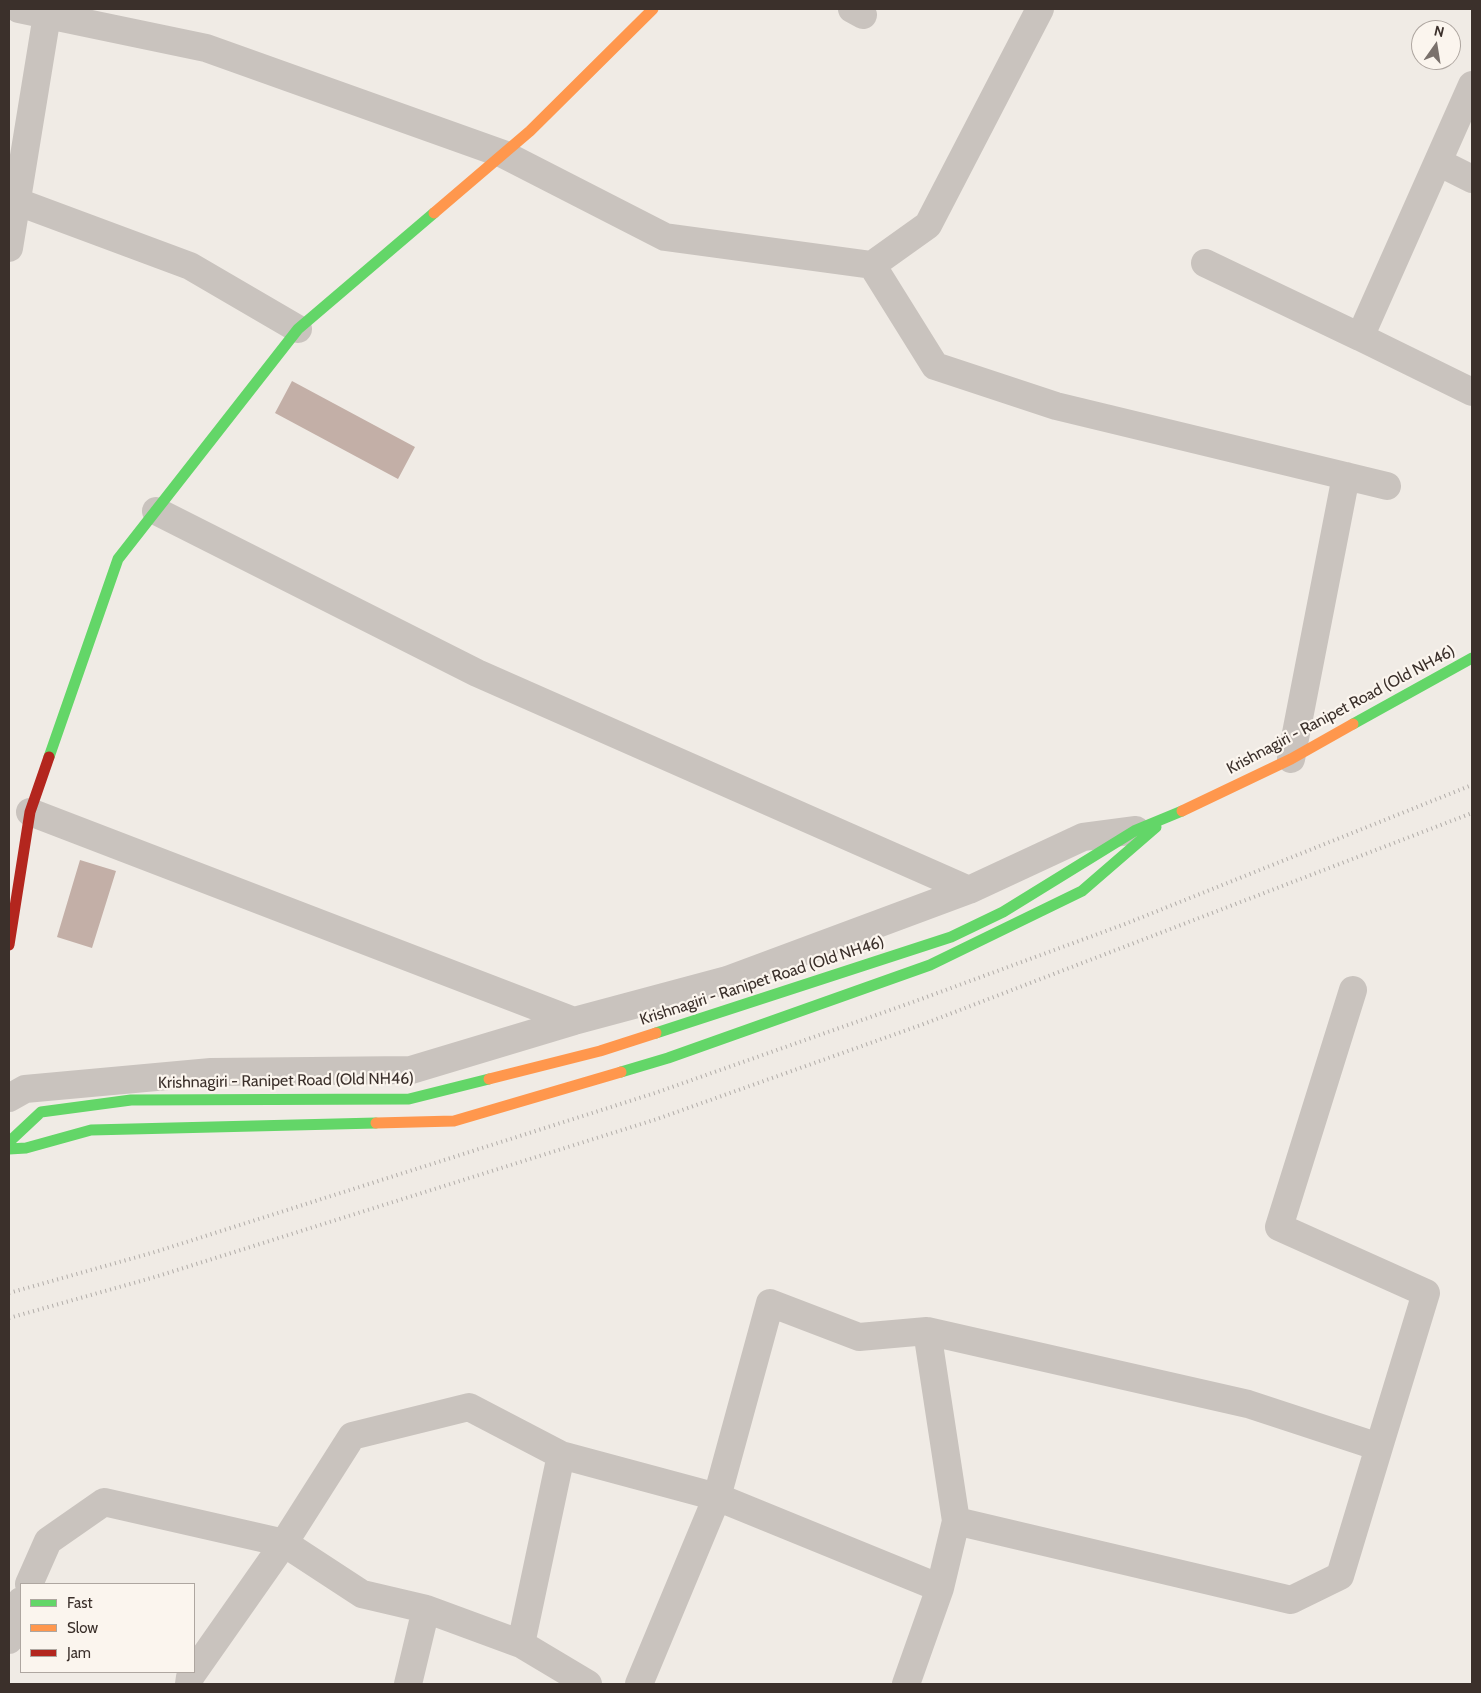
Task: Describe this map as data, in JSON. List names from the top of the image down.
{
  "streets": {
    "street": ["Krishnagiri - Ranipet Road (Old NH46)"]
  },
  "legend": ["Fast", "Slow", "Jam"],
  "north": "top"
}
